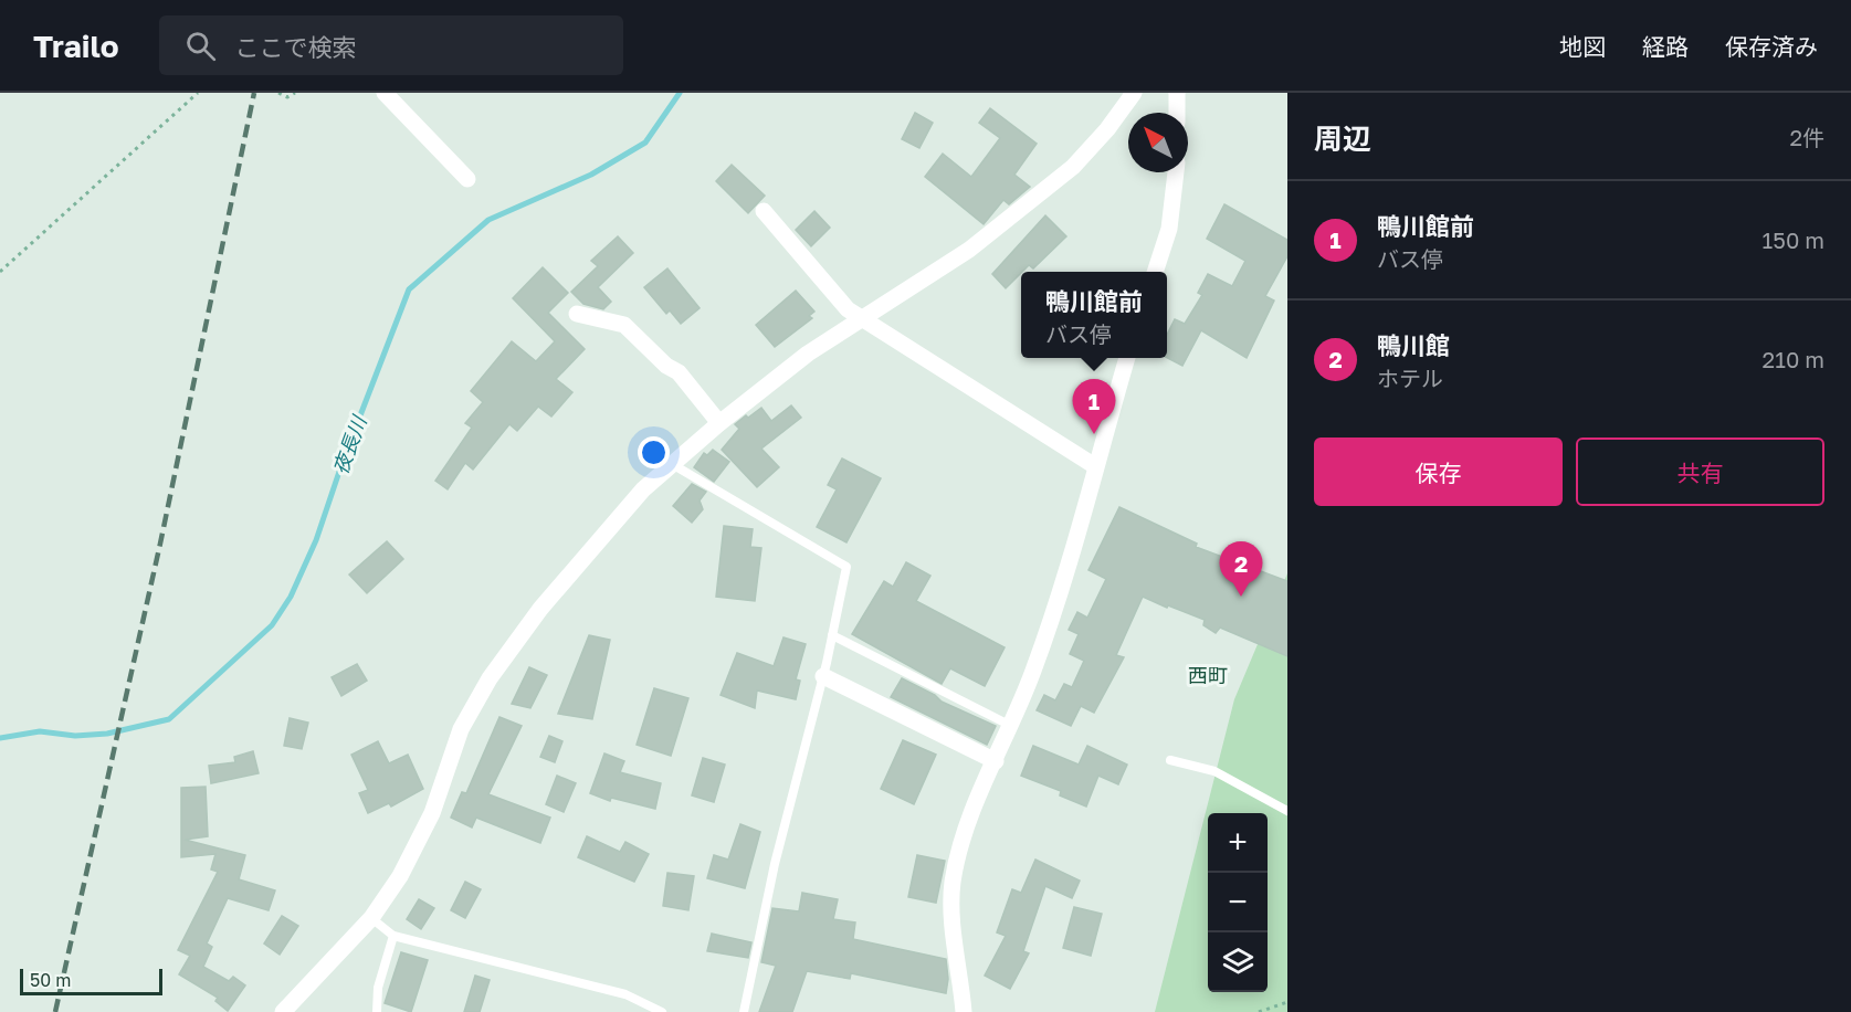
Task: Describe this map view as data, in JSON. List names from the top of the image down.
{
  "districts": ["西町"],
  "water": ["夜長川"],
  "scale_bar": "50 m",
  "north": "top left",
  "page": {
    "header": "Trailo",
    "search": "ここで検索",
    "nav": ["地図", "経路", "保存済み"],
    "heading": ["周辺", "2件"],
    "list": [
      {
        "mark": "1",
        "name": "鴨川館前",
        "note": "バス停",
        "value": "150 m"
      },
      {
        "mark": "2",
        "name": "鴨川館",
        "note": "ホテル",
        "value": "210 m"
      }
    ],
    "popup": ["鴨川館前", "バス停"],
    "pins": ["1", "2"],
    "buttons": ["保存", "共有"],
    "map_buttons": ["+", "−"],
    "scale": "50 m"
  }
}
